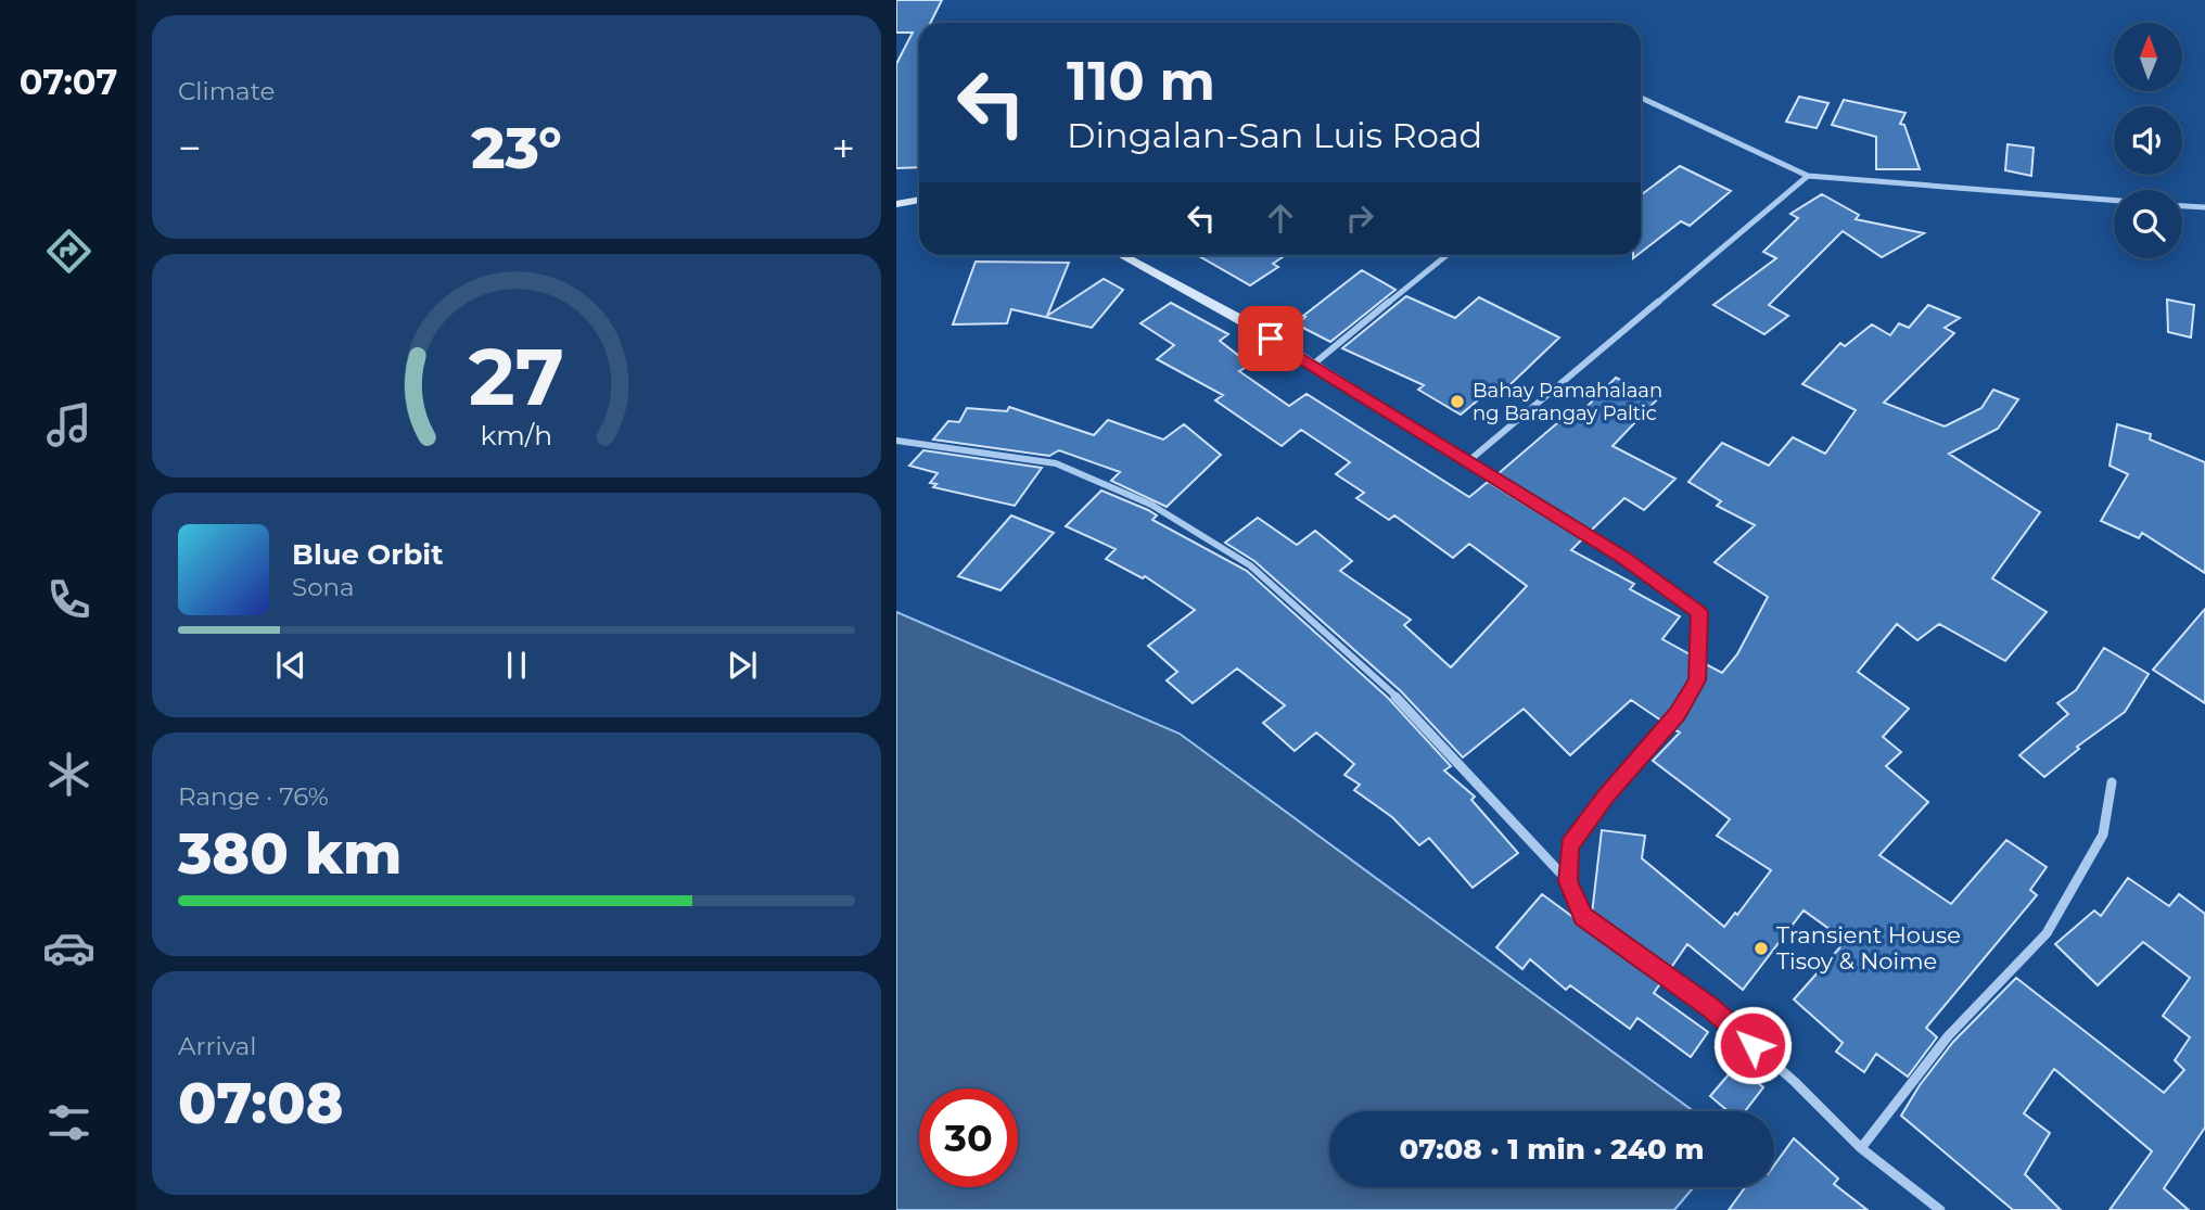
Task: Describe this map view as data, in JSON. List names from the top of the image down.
{
  "places": ["Bahay Pamahalaan ng Barangay Paltic", "Transient House Tisoy & Noime"],
  "north": "top",
  "page": {
    "tabs": "07:07",
    "tile": [
      "Climate",
      ["Range · 76%", "380 km"],
      ["Arrival", "07:08"]
    ],
    "turn": ["110 m", "Dingalan-San Luis Road"],
    "heat": ["−", "23°", "+"],
    "song": ["Blue Orbit", "Sona"],
    "limit": "30",
    "trip": "07:08 · 1 min · 240 m",
    "gauge": ["27", "km/h"]
  }
}
